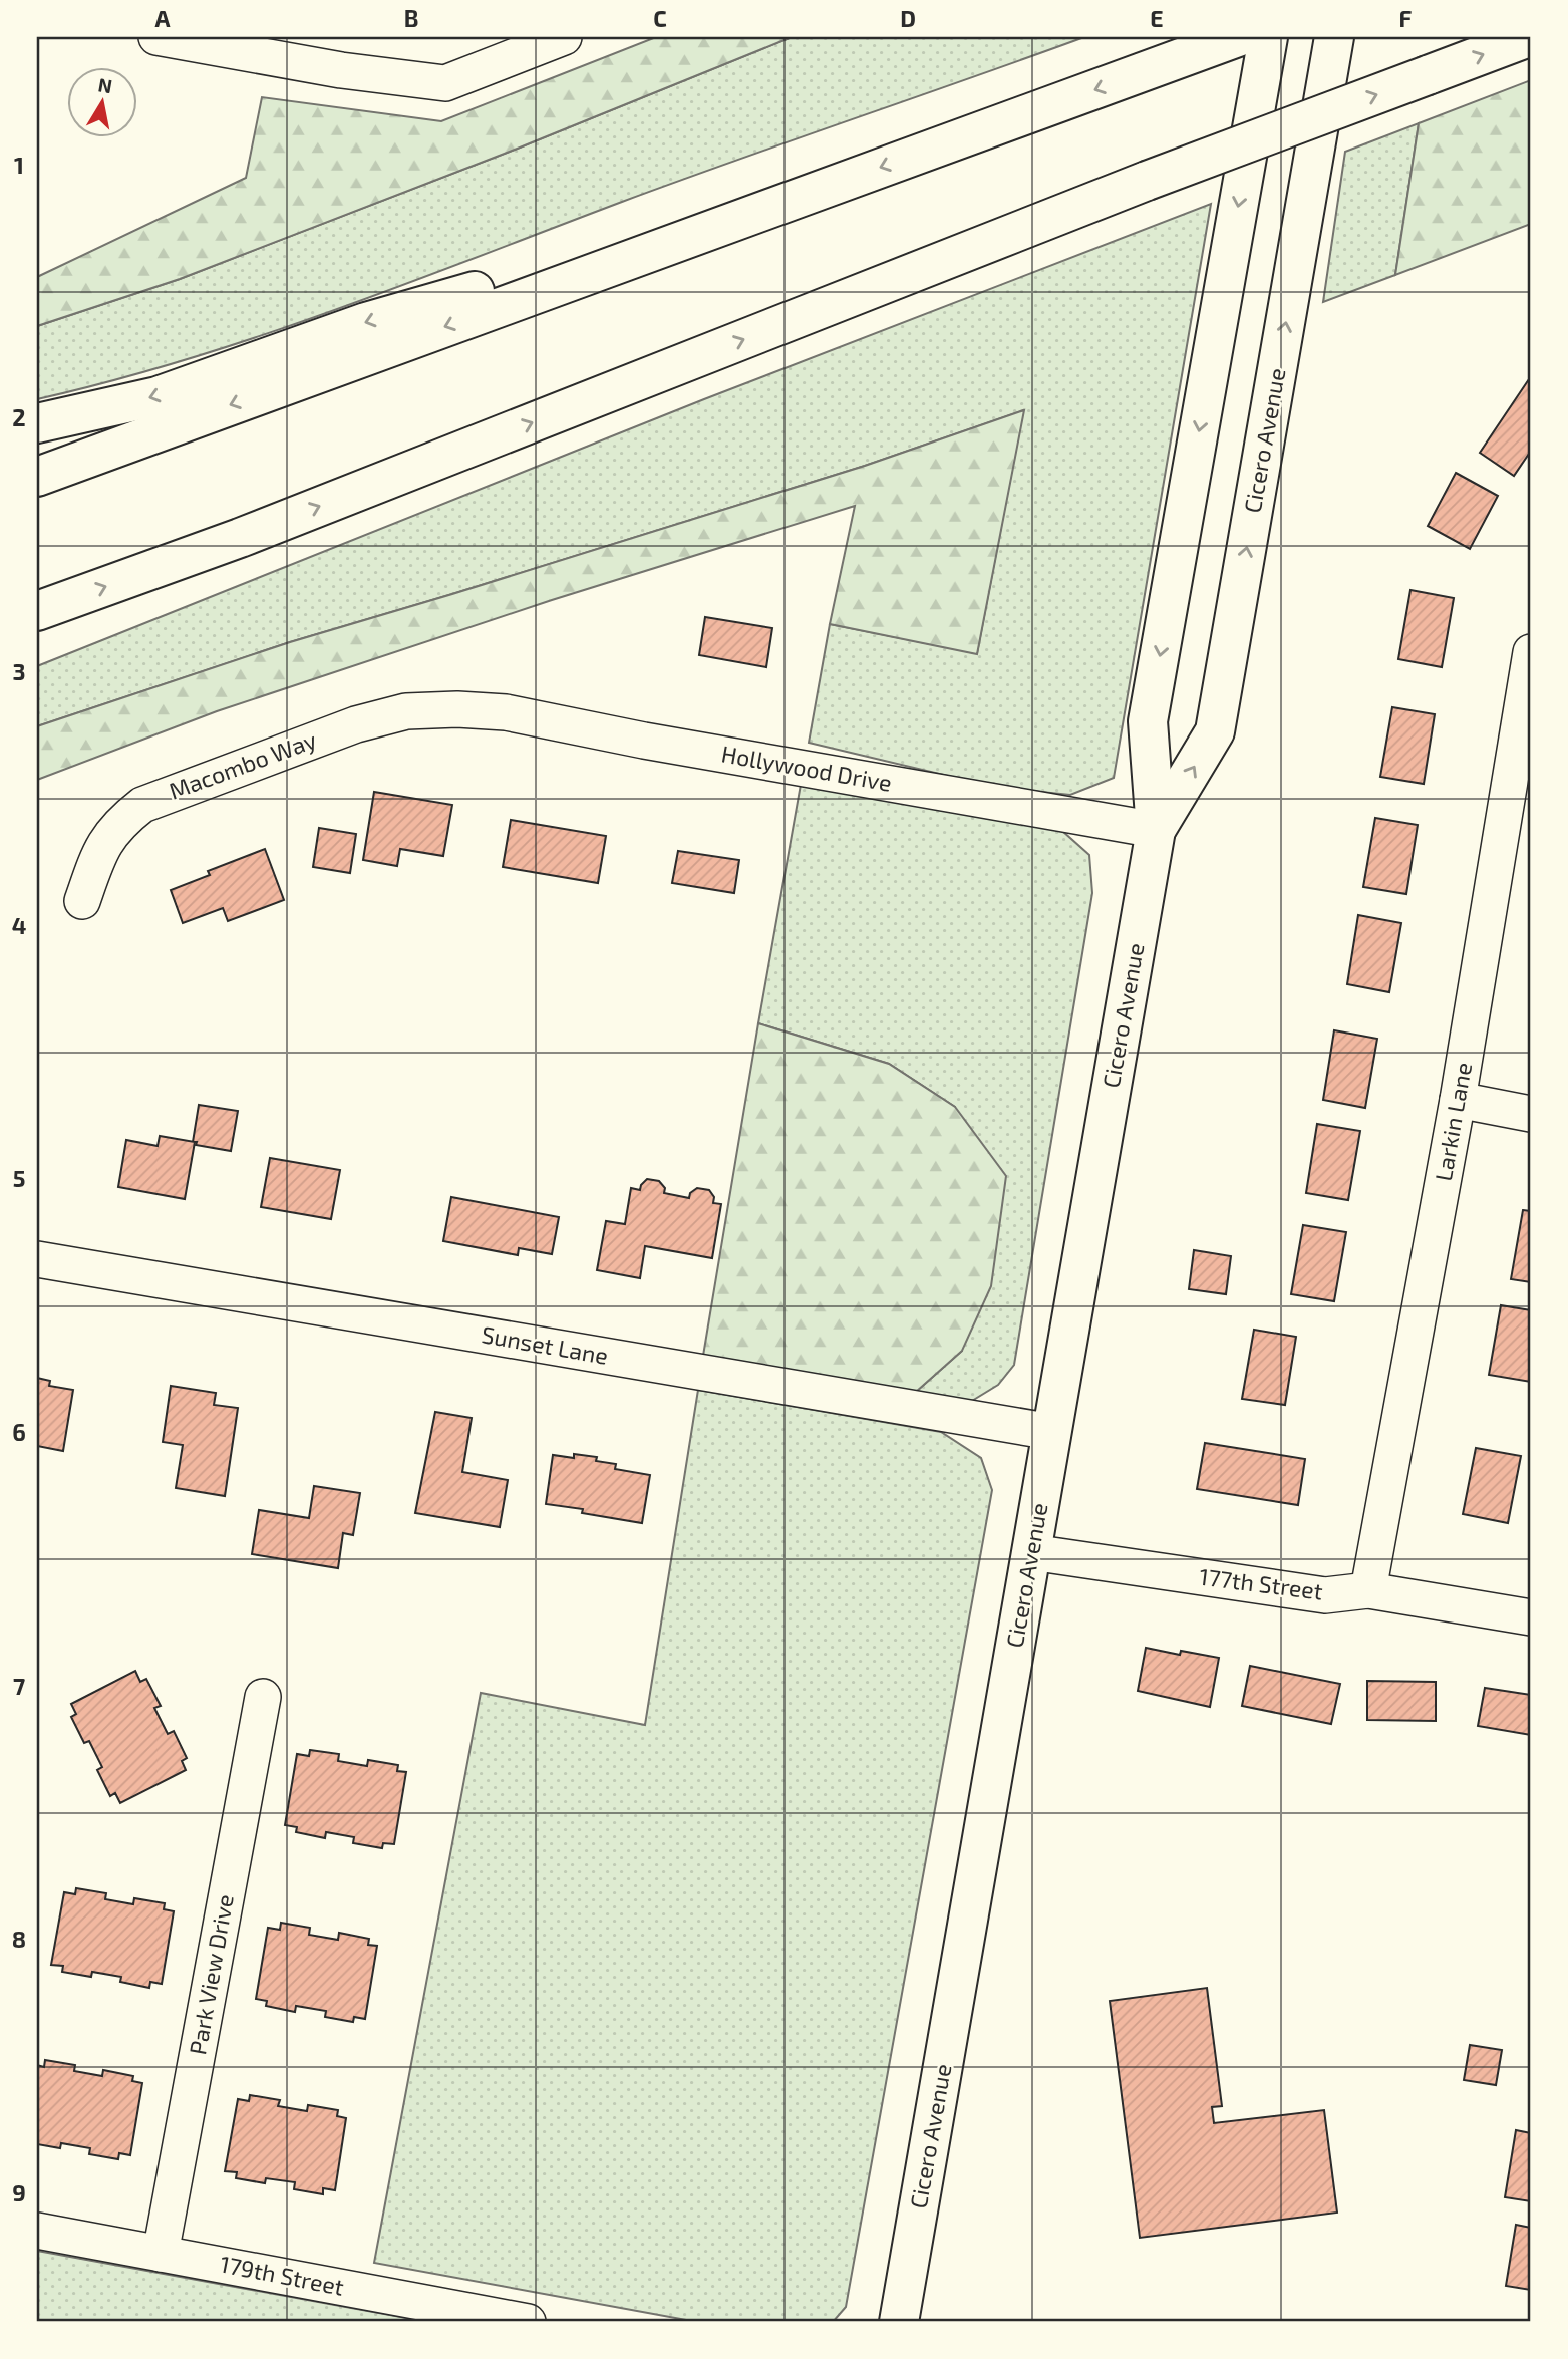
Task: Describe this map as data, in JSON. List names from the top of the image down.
{
  "streets": {
    "main road": ["Cicero Avenue"],
    "street": [
      "Macombo Way",
      "Hollywood Drive",
      "Larkin Lane",
      "Sunset Lane",
      "177th Street",
      "Park View Drive",
      "179th Street"
    ]
  },
  "crossings": [
    ["Cicero Avenue", "Hollywood Drive"],
    ["Cicero Avenue", "Sunset Lane"],
    ["Cicero Avenue", "177th Street"],
    ["Macombo Way", "Hollywood Drive"],
    ["Larkin Lane", "177th Street"],
    ["Park View Drive", "179th Street"]
  ],
  "north": "top",
  "grid": {
    "columns": [
      "A",
      "B",
      "C",
      "D",
      "E",
      "F"
    ],
    "rows": [
      "1",
      "2",
      "3",
      "4",
      "5",
      "6",
      "7",
      "8",
      "9"
    ]
  }
}
